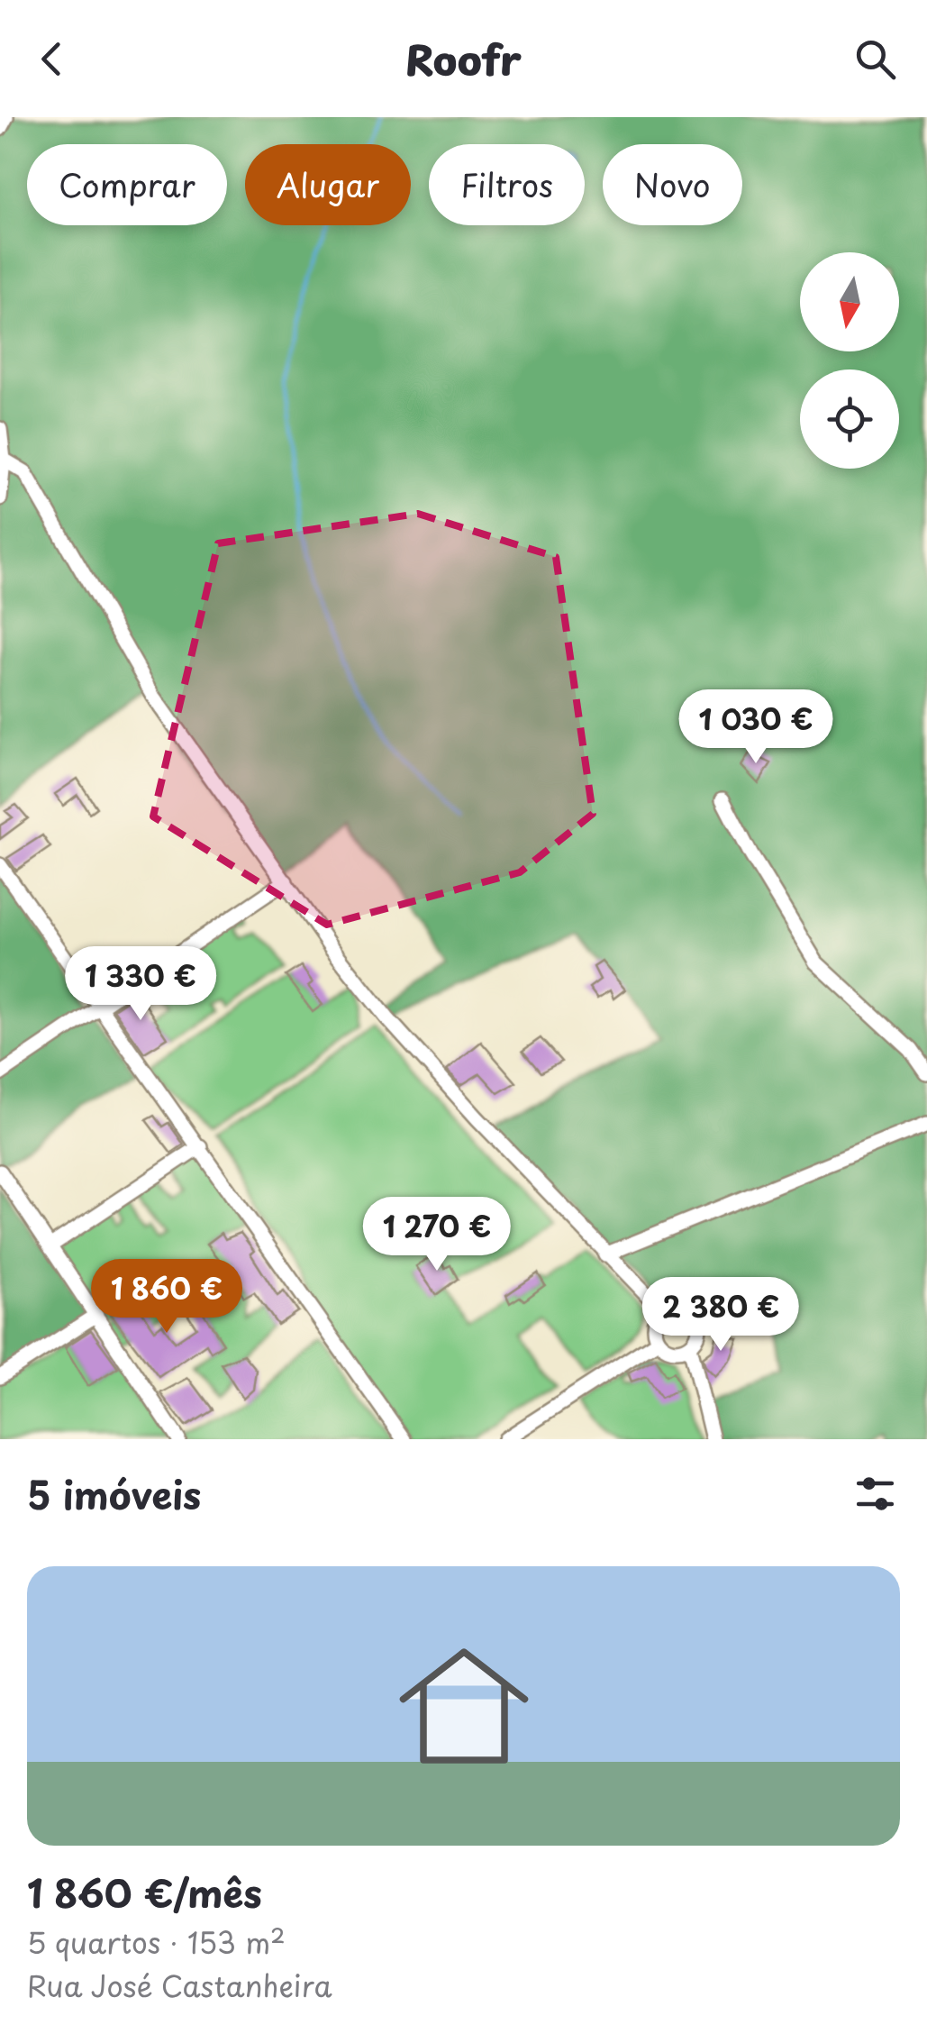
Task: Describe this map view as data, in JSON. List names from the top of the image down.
{
  "north": "bottom",
  "page": {
    "header": "Roofr",
    "chip": [
      "Comprar",
      "Alugar",
      "Filtros",
      "Novo"
    ],
    "price": [
      "1 030 €",
      "1 330 €",
      "1 270 €",
      "1 860 €",
      "2 380 €"
    ],
    "heading": "5 imóveis",
    "list": [
      {
        "name": "1 860 €/mês",
        "note": "5 quartos · 153 m² · Rua José Castanheira"
      }
    ]
  }
}
